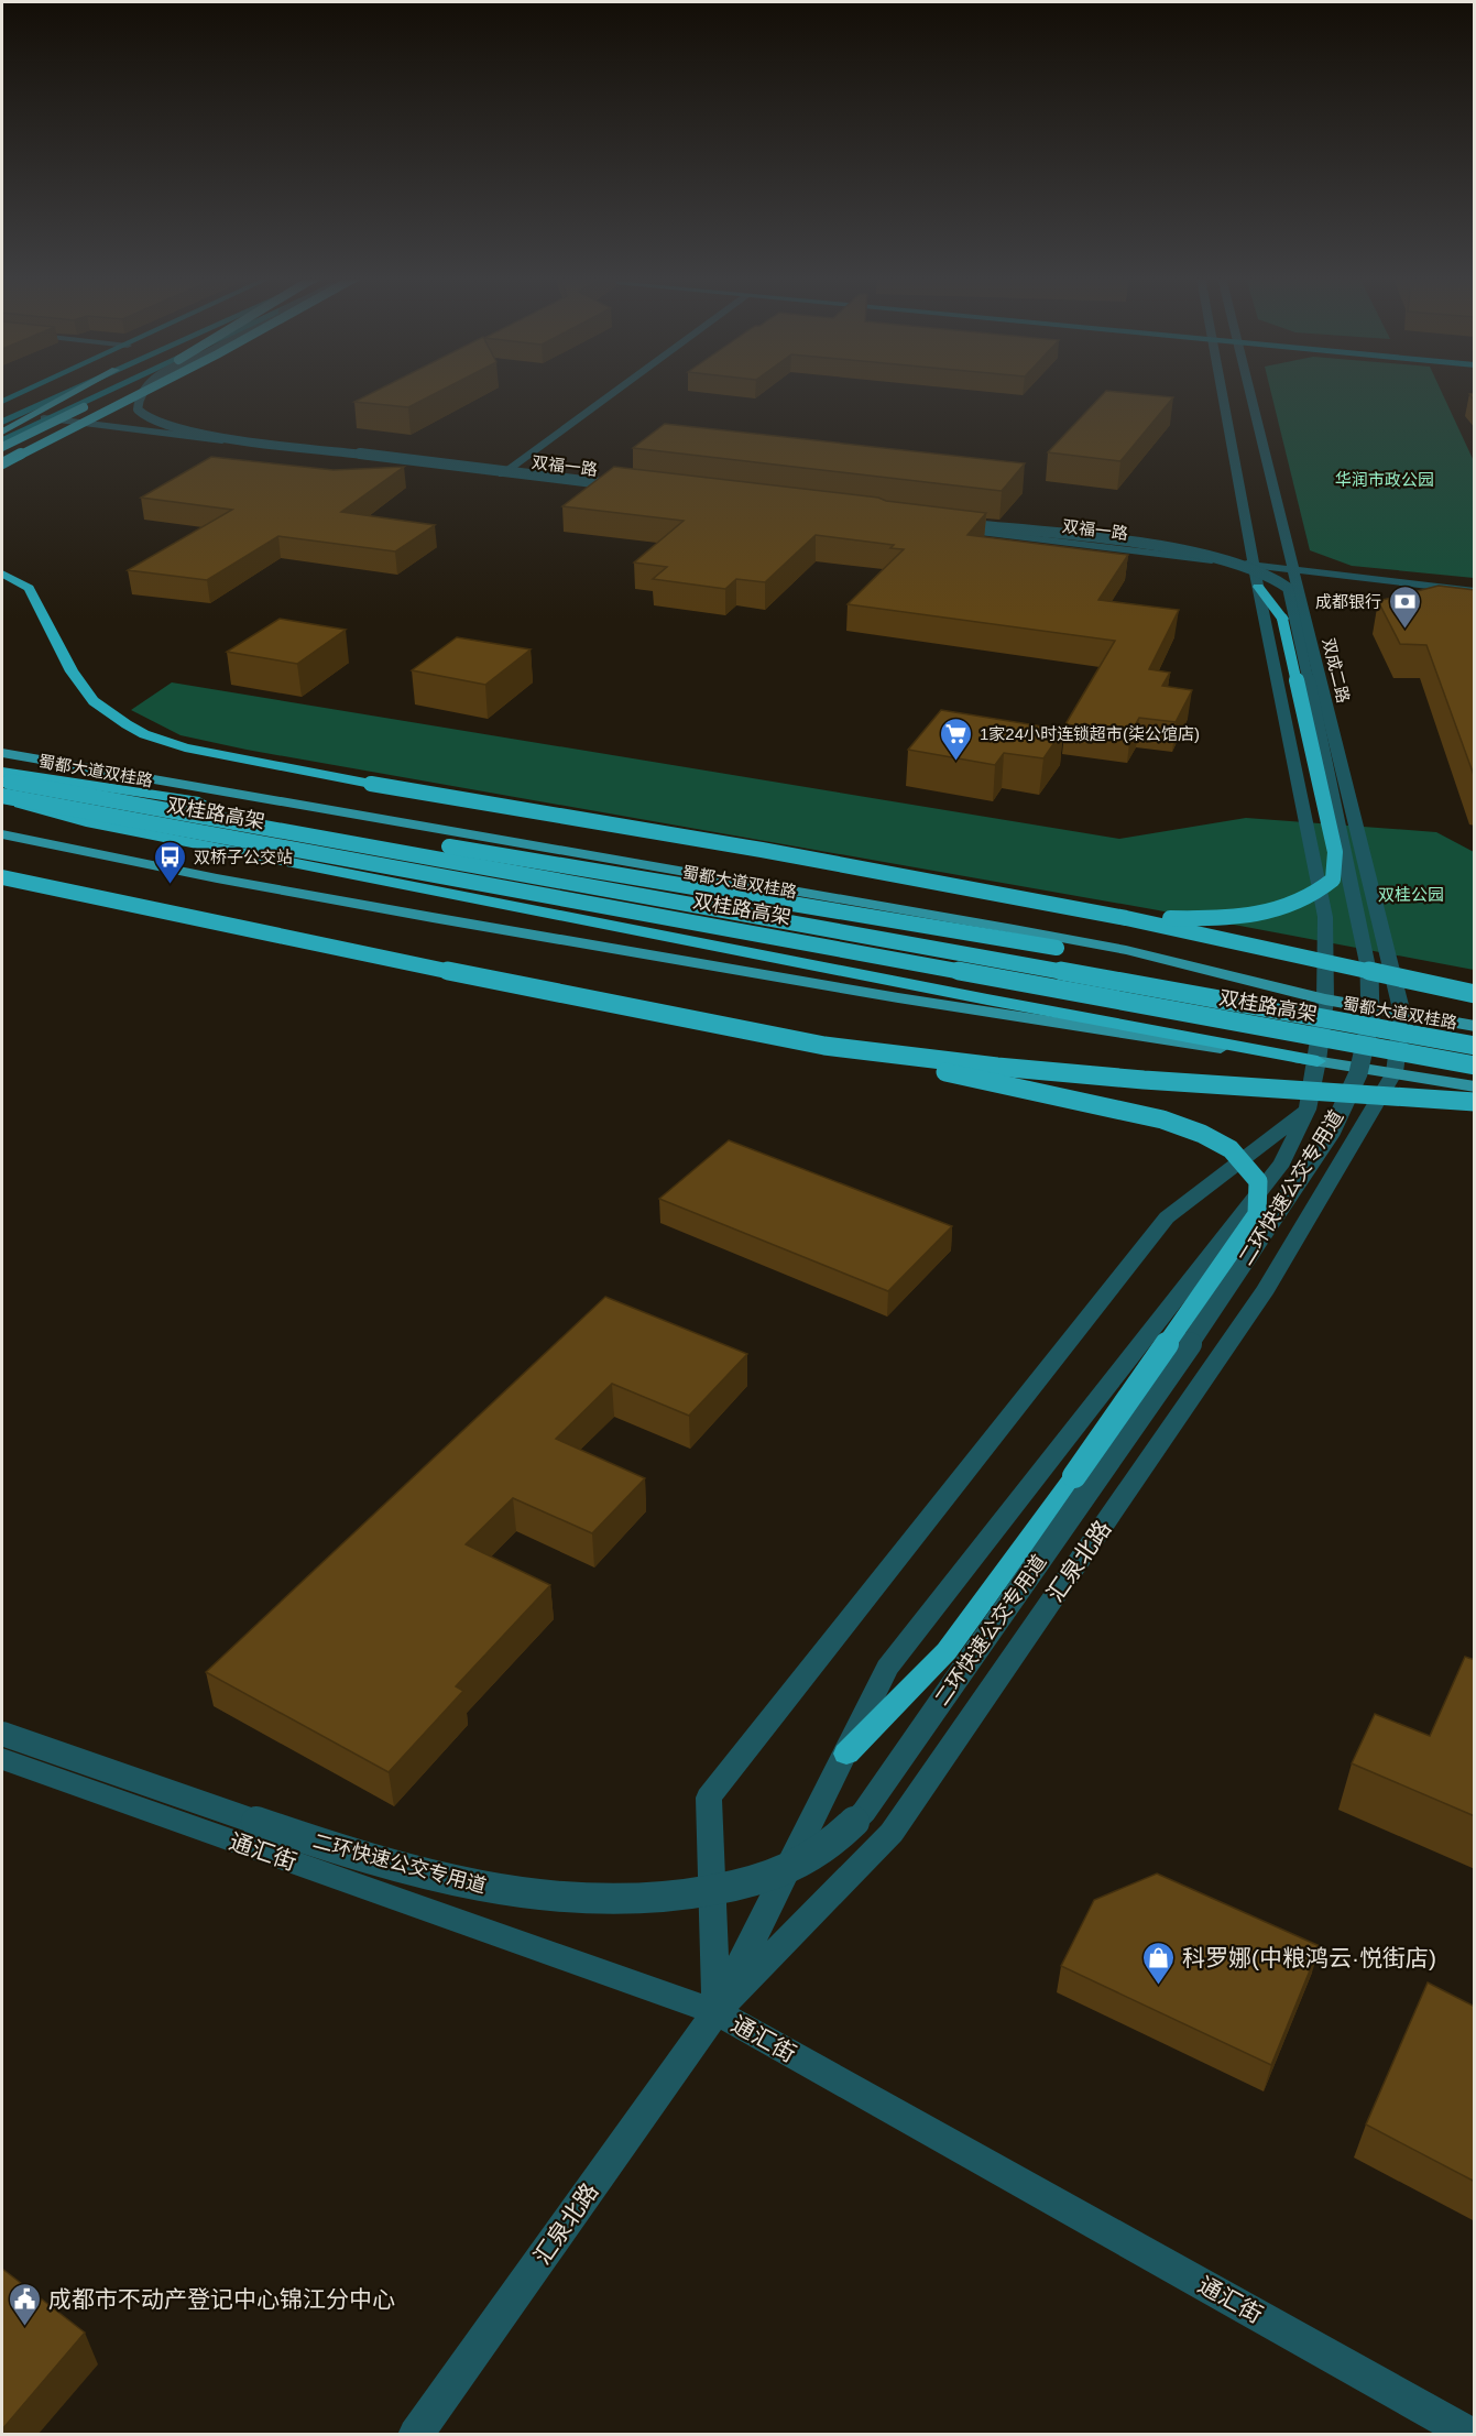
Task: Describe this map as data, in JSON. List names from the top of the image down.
{
  "streets": {
    "highway": ["双桂路高架"],
    "main road": ["蜀都大道双桂路"],
    "street": [
      "双福一路",
      "双成二路",
      "二环快速公交专用道",
      "汇泉北路",
      "通汇街"
    ]
  },
  "crossings": [
    ["双福一路", "双成二路"],
    ["双福一路", "二环快速公交专用道"],
    ["双成二路", "蜀都大道双桂路"],
    ["双成二路", "汇泉北路"],
    ["汇泉北路", "通汇街"]
  ],
  "parks": ["华润市政公园", "双桂公园"],
  "places": {
    "bank": ["成都银行"],
    "supermarket": ["1家24小时连锁超市(柒公馆店)"],
    "bus stop": ["双桥子公交站"],
    "shop": ["科罗娜(中粮鸿云·悦街店)"],
    "public building": ["成都市不动产登记中心锦江分中心"]
  }
}
